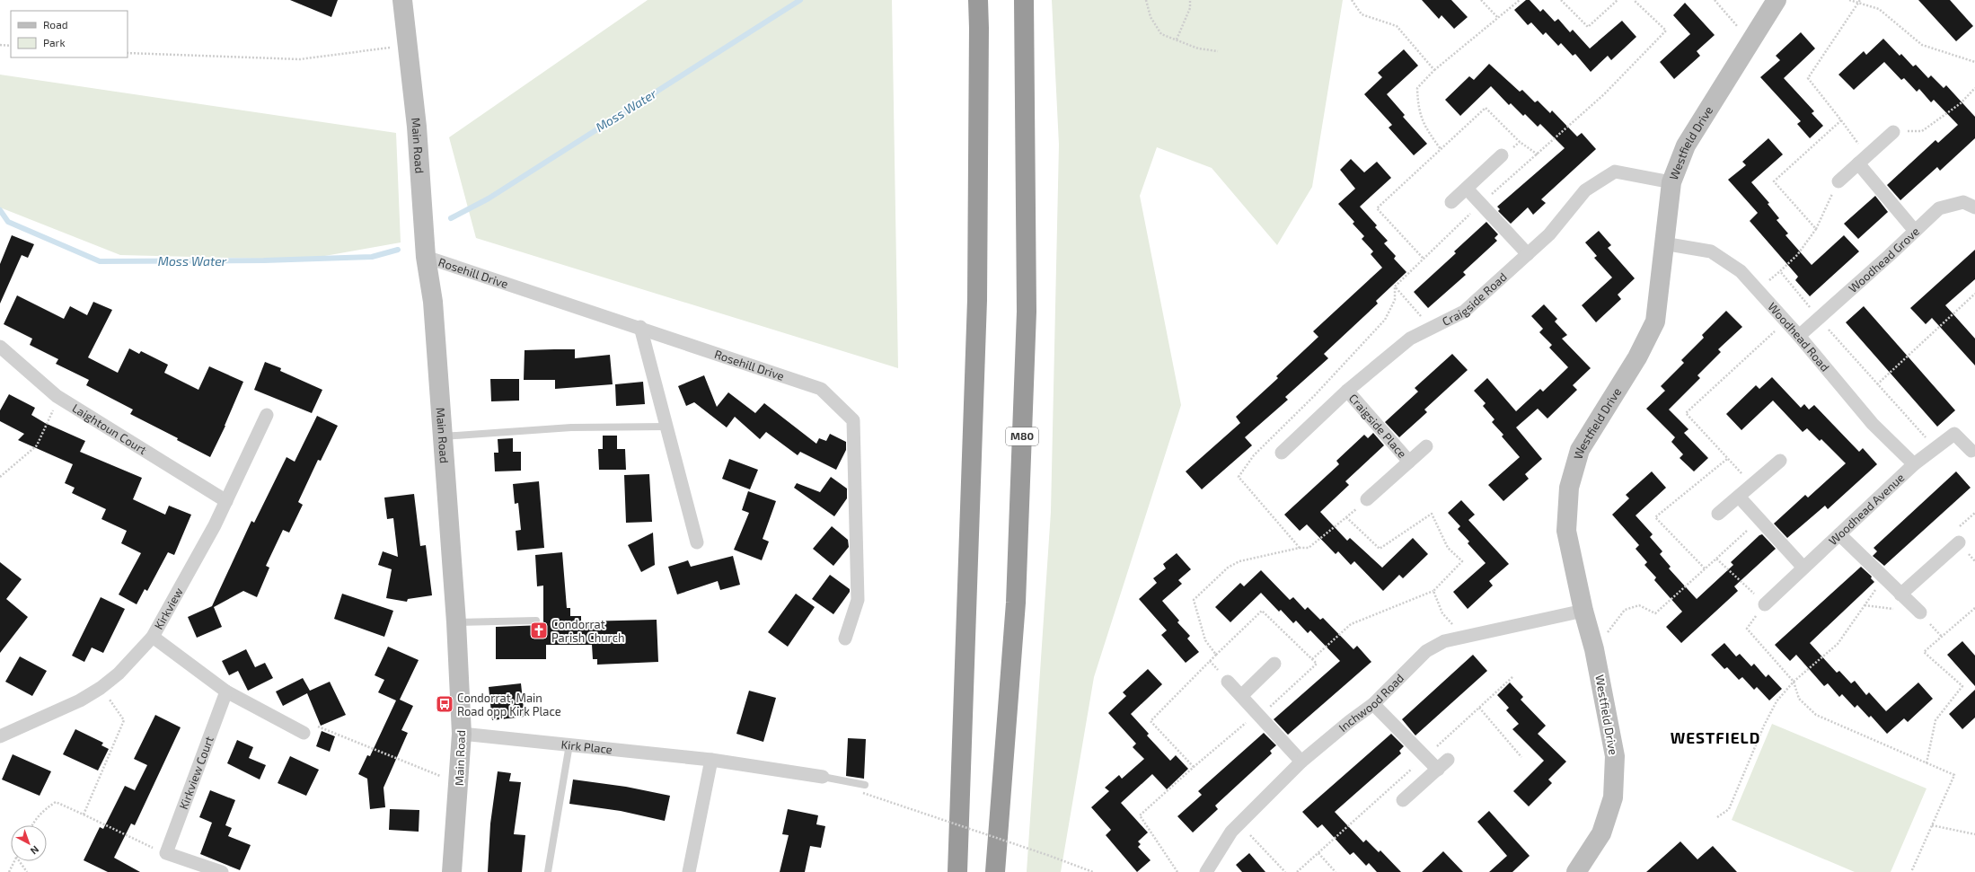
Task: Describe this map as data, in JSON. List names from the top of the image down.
{
  "streets": {
    "highway": ["M80"],
    "street": [
      "Westfield Drive",
      "Main Road",
      "Woodhead Grove",
      "Rosehill Drive",
      "Craigside Road",
      "Woodhead Road",
      "Craigside Place",
      "Laightoun Court",
      "Woodhead Avenue",
      "Kirkview",
      "Inchwood Road",
      "Kirk Place",
      "Kirkview Court"
    ]
  },
  "crossings": [
    ["Westfield Drive", "Craigside Road"],
    ["Westfield Drive", "Woodhead Road"],
    ["Westfield Drive", "Inchwood Road"],
    ["Main Road", "Rosehill Drive"],
    ["Main Road", "Kirk Place"],
    ["Woodhead Grove", "Woodhead Road"],
    ["Craigside Road", "Craigside Place"],
    ["Woodhead Road", "Woodhead Avenue"],
    ["Laightoun Court", "Kirkview"]
  ],
  "districts": ["WESTFIELD"],
  "water": ["Moss Water"],
  "places": {
    "church": ["Condorrat Parish Church"],
    "bus stop": ["Condorrat, Main Road opp Kirk Place"]
  },
  "legend": ["Road", "Park"],
  "north": "bottom right"
}
